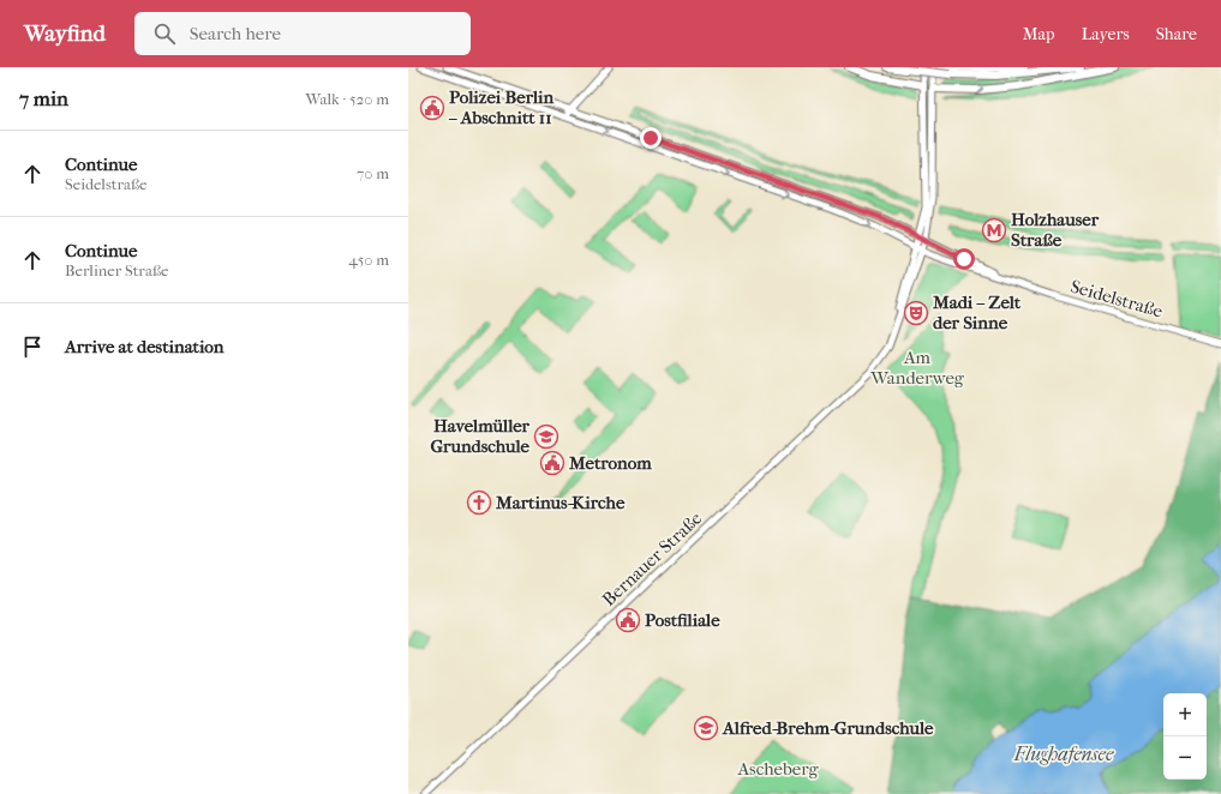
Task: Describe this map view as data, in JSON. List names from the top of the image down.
{
  "streets": {
    "main road": ["Seidelstraße", "Bernauer Straße"]
  },
  "crossings": [
    ["Seidelstraße", "Bernauer Straße"]
  ],
  "water": ["Flughafensee"],
  "parks": ["Am Wanderweg", "Ascheberg"],
  "places": {
    "public building": ["Polizei Berlin – Abschnitt 11", "Metronom", "Postfiliale"],
    "metro station": ["Holzhauser Straße"],
    "theatre": ["Madi – Zelt der Sinne"],
    "school or university": ["Havelmüller Grundschule", "Alfred-Brehm-Grundschule"],
    "church": ["Martinus-Kirche"]
  },
  "page": {
    "header": "Wayfind",
    "search": "Search here",
    "nav": ["Map", "Layers", "Share"],
    "heading": ["7 min", "Walk · 520 m"],
    "list": [
      ["Continue", "Seidelstraße", "70 m"],
      ["Continue", "Berliner Straße", "450 m"],
      "Arrive at destination"
    ],
    "map_buttons": ["+", "−"]
  }
}
